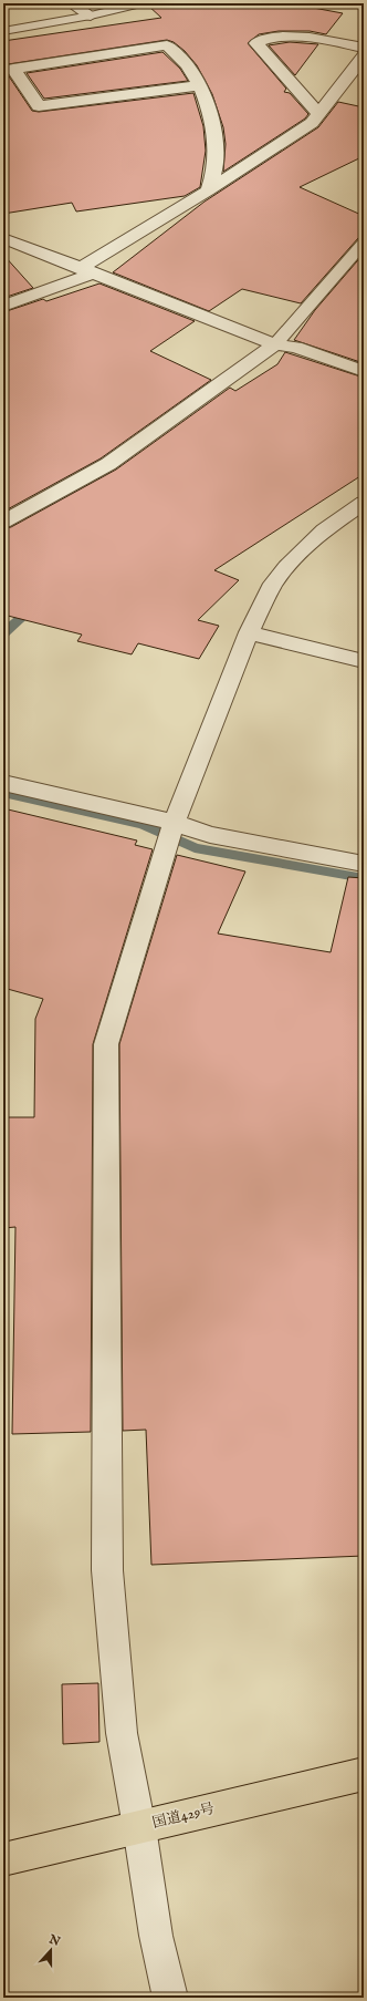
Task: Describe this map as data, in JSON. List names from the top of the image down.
{
  "streets": {
    "highway": ["国道429号"]
  },
  "north": "top"
}
